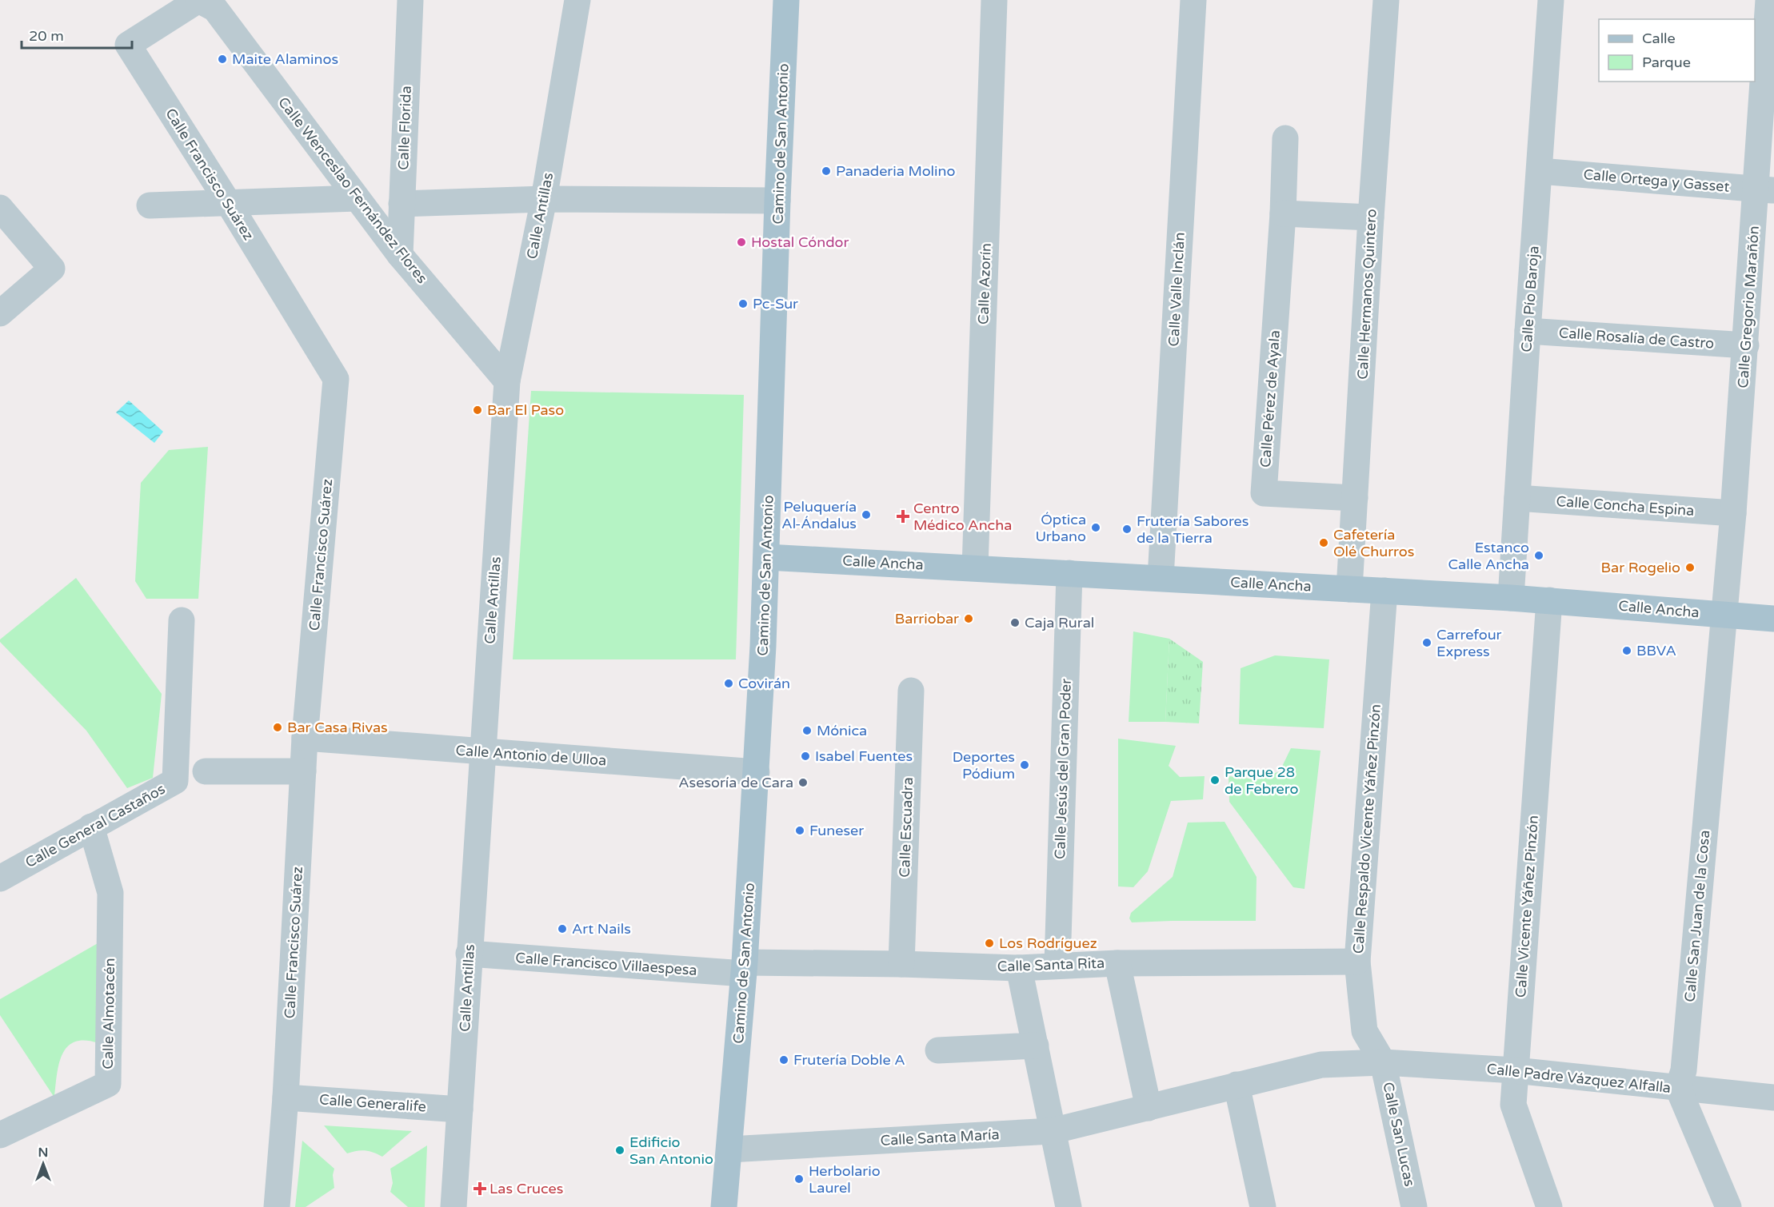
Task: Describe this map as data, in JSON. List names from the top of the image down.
{
  "streets": {
    "main road": ["Camino de San Antonio", "Calle Ancha"],
    "street": [
      "Calle Florida",
      "Calle Francisco Suárez",
      "Calle Ortega y Gasset",
      "Calle Wenceslao Fernández Flores",
      "Calle Antillas",
      "Calle Azorín",
      "Calle Valle Inclán",
      "Calle Hermanos Quintero",
      "Calle Pío Baroja",
      "Calle Gregorio Marañón",
      "Calle Rosalía de Castro",
      "Calle Pérez de Ayala",
      "Calle Concha Espina",
      "Calle Antonio de Ulloa",
      "Calle Jesús del Gran Poder",
      "Calle General Castaños",
      "Calle Escuadra",
      "Calle Respaldo Vicente Yáñez Pinzón",
      "Calle Vicente Yáñez Pinzón",
      "Calle San Juan de la Cosa",
      "Calle Francisco Villaespesa",
      "Calle Santa Rita",
      "Calle Almotacén",
      "Calle Padre Vázquez Alfalla",
      "Calle Generalife",
      "Calle San Lucas",
      "Calle Santa María"
    ]
  },
  "crossings": [
    ["Calle Florida", "Calle Wenceslao Fernández Flores"],
    ["Camino de San Antonio", "Calle Ancha"],
    ["Camino de San Antonio", "Calle Antonio de Ulloa"],
    ["Camino de San Antonio", "Calle Francisco Villaespesa"],
    ["Camino de San Antonio", "Calle Santa Rita"],
    ["Camino de San Antonio", "Calle Santa María"],
    ["Calle Francisco Suárez", "Calle Wenceslao Fernández Flores"],
    ["Calle Francisco Suárez", "Calle Antonio de Ulloa"],
    ["Calle Francisco Suárez", "Calle Generalife"],
    ["Calle Ortega y Gasset", "Calle Pío Baroja"],
    ["Calle Ortega y Gasset", "Calle Gregorio Marañón"],
    ["Calle Wenceslao Fernández Flores", "Calle Antillas"],
    ["Calle Antillas", "Calle Antonio de Ulloa"],
    ["Calle Antillas", "Calle Francisco Villaespesa"],
    ["Calle Antillas", "Calle Generalife"],
    ["Calle Azorín", "Calle Ancha"],
    ["Calle Valle Inclán", "Calle Ancha"],
    ["Calle Hermanos Quintero", "Calle Pérez de Ayala"],
    ["Calle Hermanos Quintero", "Calle Ancha"],
    ["Calle Pío Baroja", "Calle Rosalía de Castro"],
    ["Calle Pío Baroja", "Calle Concha Espina"],
    ["Calle Pío Baroja", "Calle Ancha"],
    ["Calle Gregorio Marañón", "Calle Rosalía de Castro"],
    ["Calle Gregorio Marañón", "Calle Concha Espina"],
    ["Calle Gregorio Marañón", "Calle Ancha"],
    ["Calle Gregorio Marañón", "Calle San Juan de la Cosa"],
    ["Calle Ancha", "Calle Jesús del Gran Poder"],
    ["Calle Ancha", "Calle Respaldo Vicente Yáñez Pinzón"],
    ["Calle Ancha", "Calle Vicente Yáñez Pinzón"],
    ["Calle Ancha", "Calle San Juan de la Cosa"],
    ["Calle Jesús del Gran Poder", "Calle Santa Rita"],
    ["Calle General Castaños", "Calle Almotacén"],
    ["Calle Escuadra", "Calle Santa Rita"],
    ["Calle Respaldo Vicente Yáñez Pinzón", "Calle Santa Rita"],
    ["Calle Respaldo Vicente Yáñez Pinzón", "Calle Padre Vázquez Alfalla"],
    ["Calle Respaldo Vicente Yáñez Pinzón", "Calle San Lucas"],
    ["Calle Respaldo Vicente Yáñez Pinzón", "Calle Santa María"],
    ["Calle Vicente Yáñez Pinzón", "Calle Padre Vázquez Alfalla"],
    ["Calle San Juan de la Cosa", "Calle Padre Vázquez Alfalla"],
    ["Calle Francisco Villaespesa", "Calle Santa Rita"],
    ["Calle Padre Vázquez Alfalla", "Calle San Lucas"],
    ["Calle Padre Vázquez Alfalla", "Calle Santa María"],
    ["Calle San Lucas", "Calle Santa María"]
  ],
  "places": {
    "other": [
      "Maite Alaminos",
      "Panaderia Molino",
      "Hostal Cóndor",
      "Pc-Sur",
      "Bar El Paso",
      "Peluquería Al-Ándalus",
      "Óptica Urbano",
      "Frutería Sabores de la Tierra",
      "Cafetería Olé Churros",
      "Estanco Calle Ancha",
      "Bar Rogelio",
      "Barriobar",
      "Caja Rural",
      "Carrefour Express",
      "BBVA",
      "Covirán",
      "Bar Casa Rivas",
      "Mónica",
      "Isabel Fuentes",
      "Deportes Pódium",
      "Parque 28 de Febrero",
      "Asesoría de Cara",
      "Funeser",
      "Art Nails",
      "Los Rodríguez",
      "Frutería Doble A",
      "Edificio San Antonio",
      "Herbolario Laurel"
    ],
    "health": ["Centro Médico Ancha", "Las Cruces"]
  },
  "legend": ["Calle", "Parque"],
  "scale_bar": "20 m",
  "north": "top"
}
